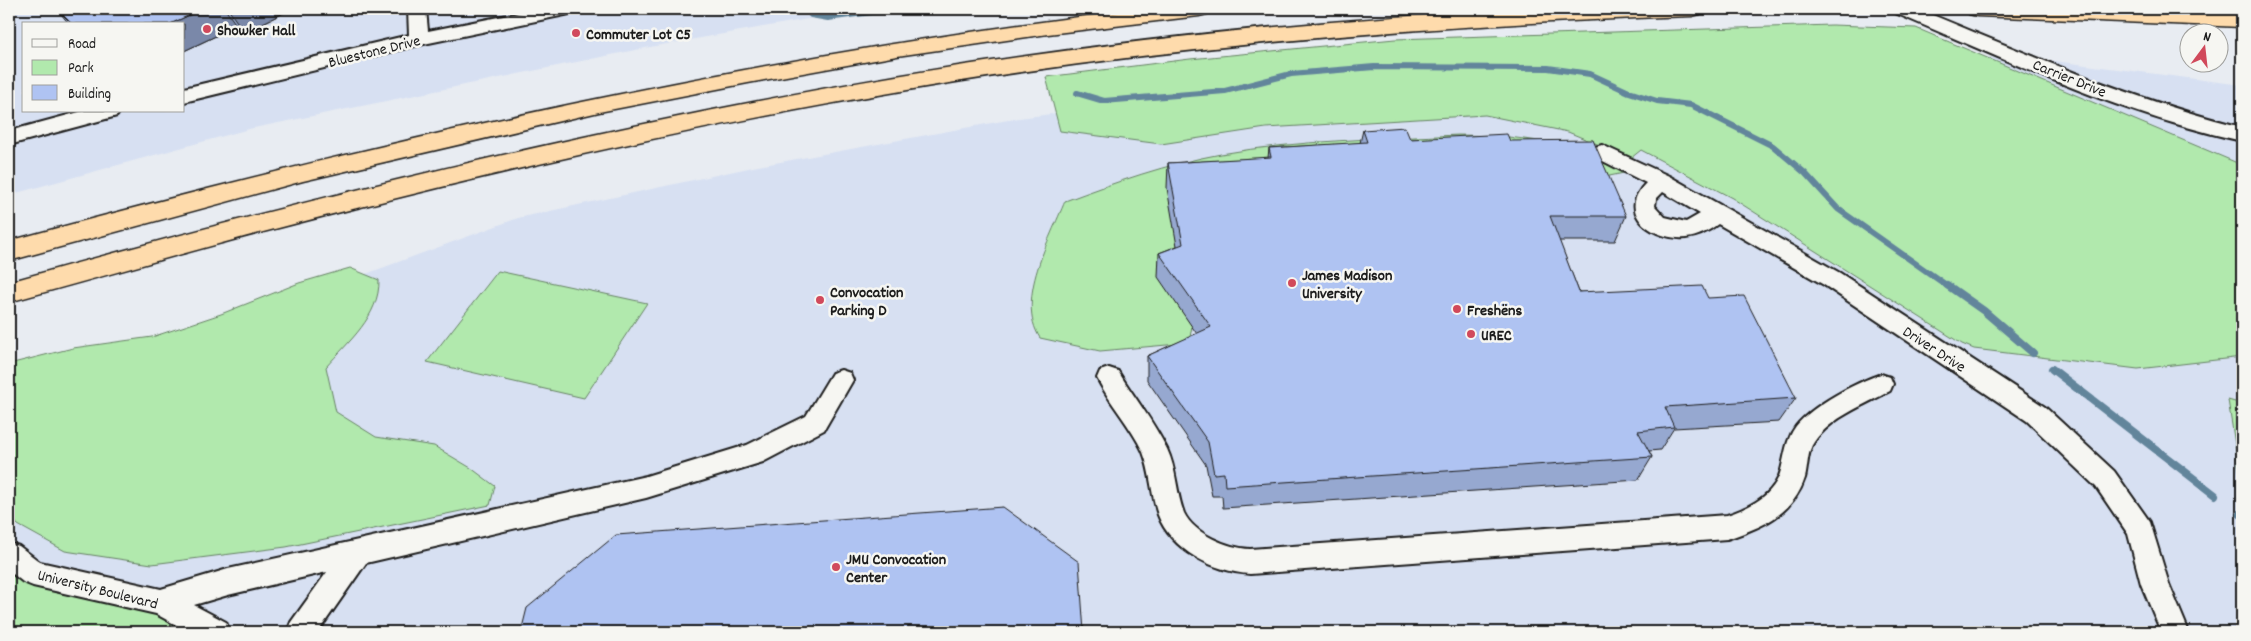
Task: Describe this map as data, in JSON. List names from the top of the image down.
{
  "streets": {
    "street": [
      "Bluestone Drive",
      "Carrier Drive",
      "Driver Drive",
      "University Boulevard"
    ]
  },
  "places": [
    "Showker Hall",
    "Commuter Lot C5",
    "James Madison University",
    "Convocation Parking D",
    "Freshëns",
    "UREC",
    "JMU Convocation Center"
  ],
  "legend": ["Road", "Park", "Building"],
  "north": "top"
}
